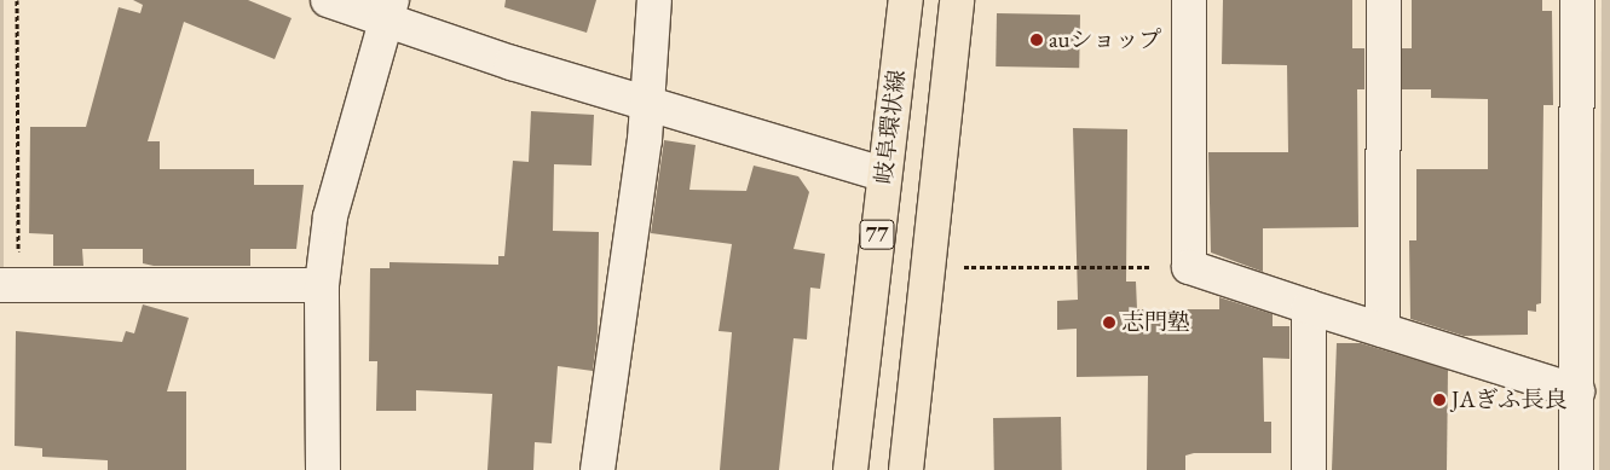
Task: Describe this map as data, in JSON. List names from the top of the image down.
{
  "streets": {
    "main road": ["岐阜環状線", "77"]
  },
  "places": ["auショップ", "志門塾", "JAぎふ長良"]
}
